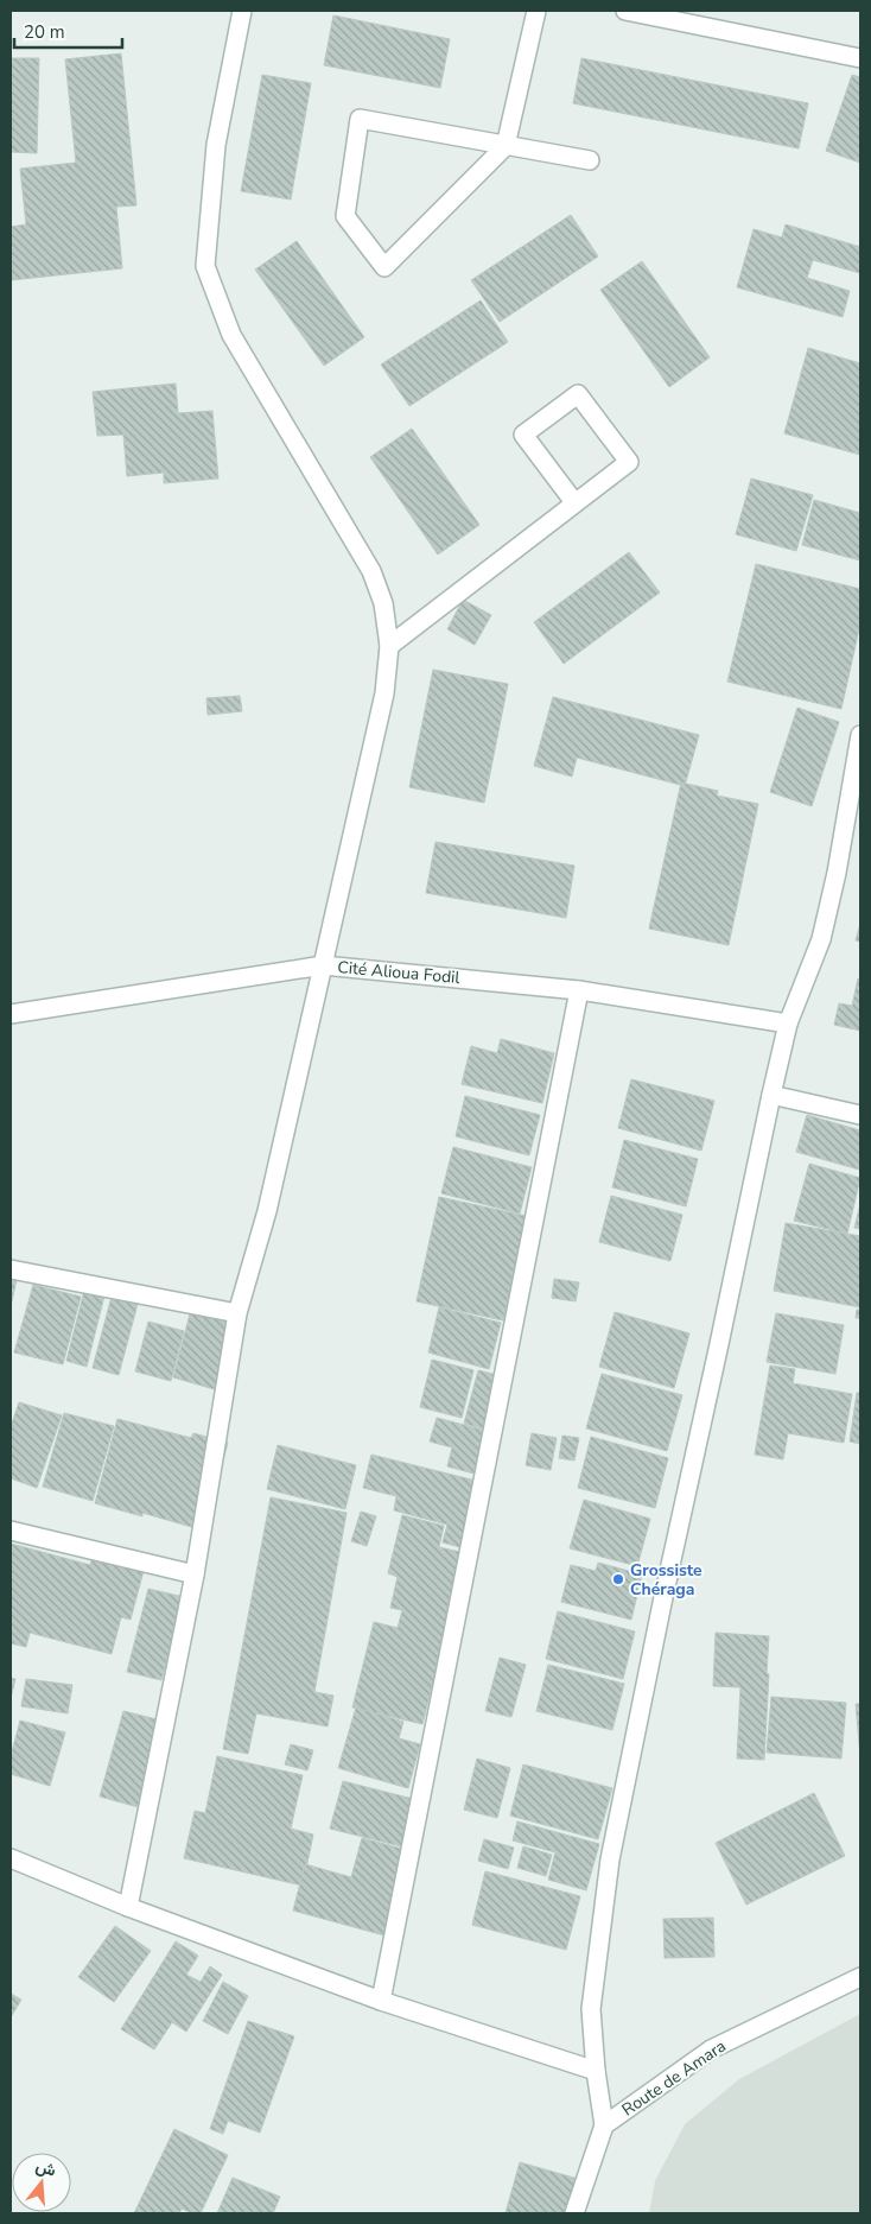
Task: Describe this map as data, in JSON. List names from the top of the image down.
{
  "streets": {
    "street": ["Cité Alioua Fodil", "Route de Amara"]
  },
  "places": ["Grossiste Chéraga"],
  "scale_bar": "20 m",
  "north": "top"
}
